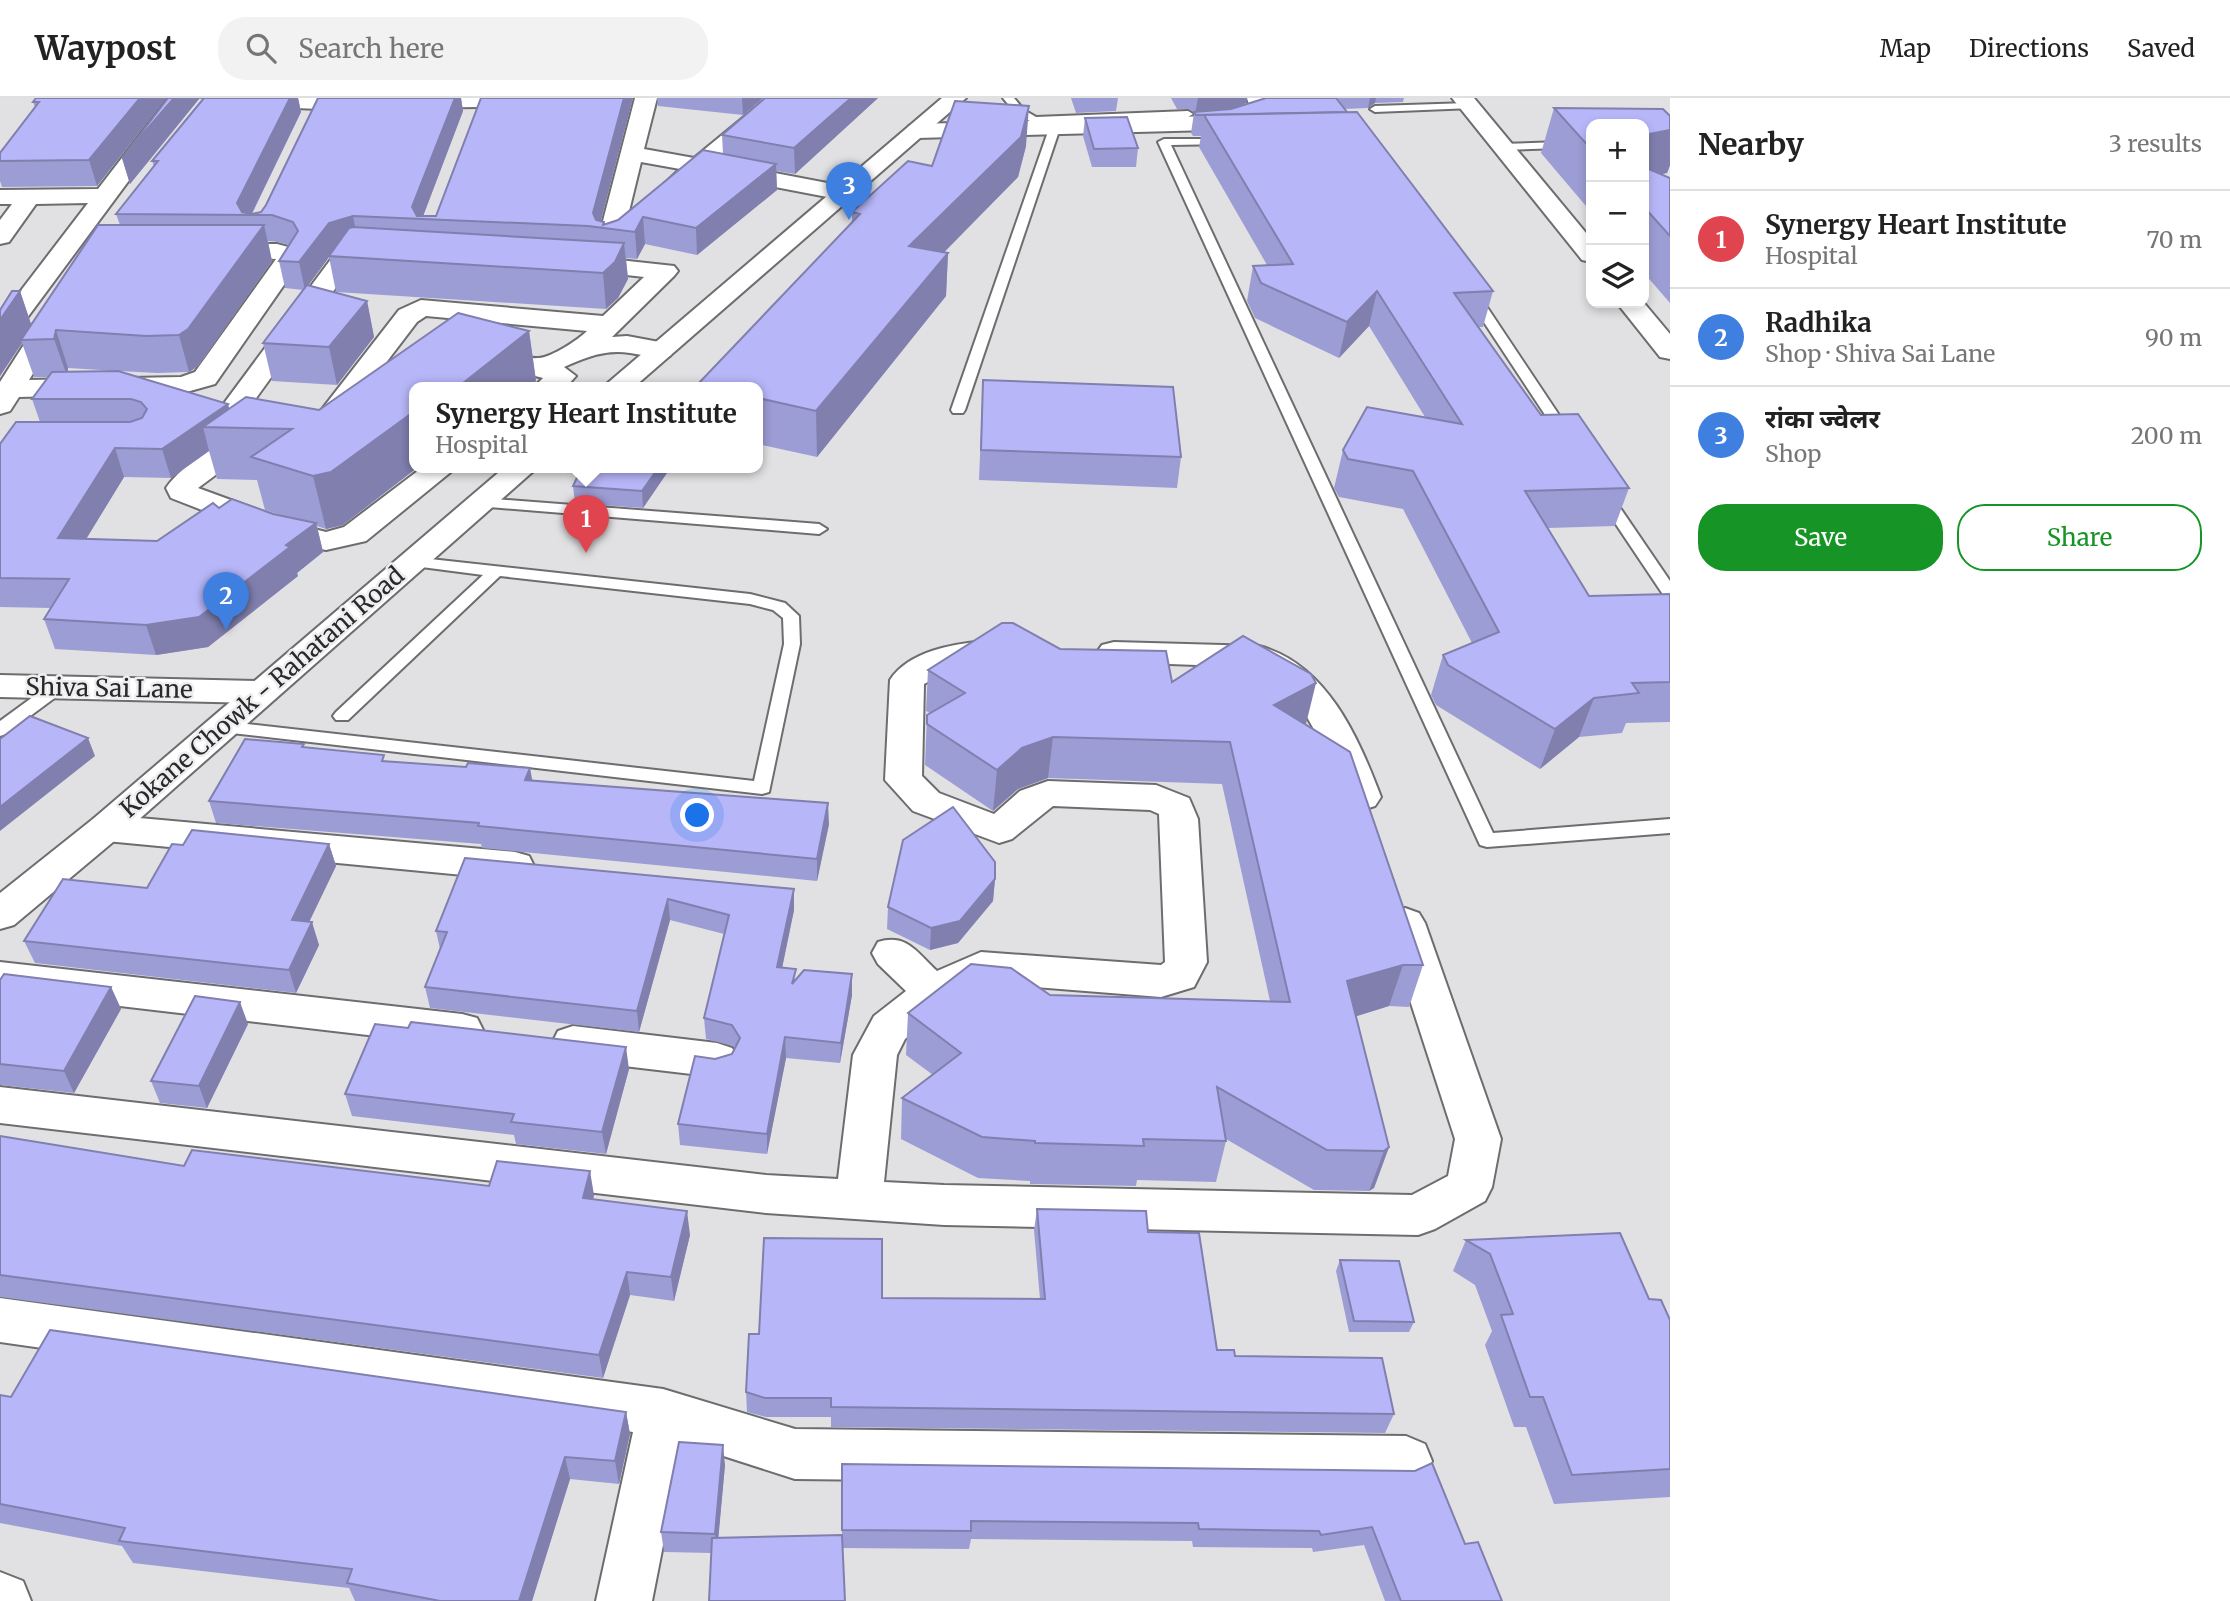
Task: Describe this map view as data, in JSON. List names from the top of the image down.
{
  "streets": {
    "street": ["Shiva Sai Lane", "Kokane Chowk - Rahatani Road"]
  },
  "crossings": [
    ["Shiva Sai Lane", "Kokane Chowk - Rahatani Road"]
  ],
  "page": {
    "header": "Waypost",
    "search": "Search here",
    "nav": ["Map", "Directions", "Saved"],
    "heading": ["Nearby", "3 results"],
    "map_buttons": ["+", "−"],
    "pins": ["3", "1", "2"],
    "list": [
      {
        "mark": "1",
        "name": "Synergy Heart Institute",
        "note": "Hospital",
        "value": "70 m"
      },
      {
        "mark": "2",
        "name": "Radhika",
        "note": "Shop · Shiva Sai Lane",
        "value": "90 m"
      },
      {
        "mark": "3",
        "name": "रांका ज्वेलर",
        "note": "Shop",
        "value": "200 m"
      }
    ],
    "popup": ["Synergy Heart Institute", "Hospital"],
    "buttons": ["Save", "Share"]
  }
}
